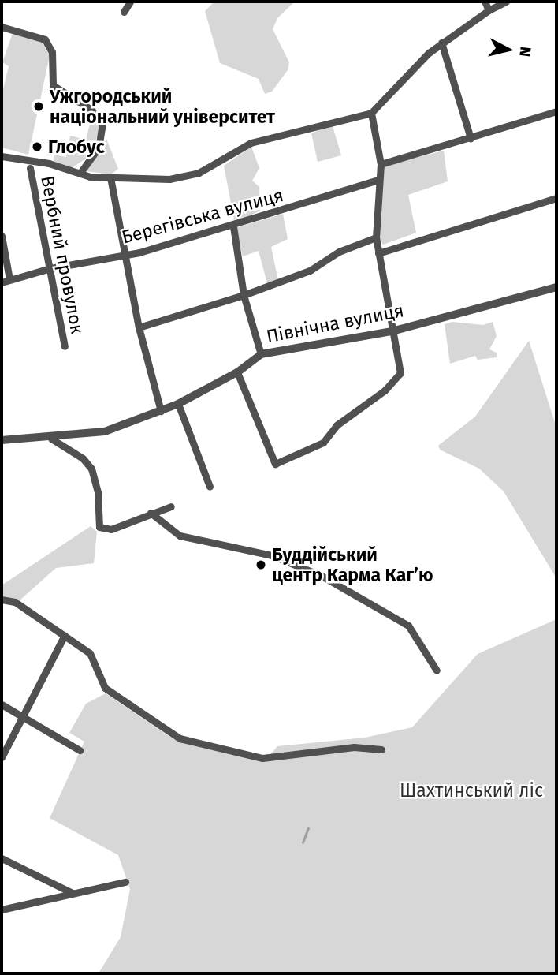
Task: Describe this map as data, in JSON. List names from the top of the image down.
{
  "streets": {
    "street": ["Берегівська вулиця", "Вербний провулок", "Північна вулиця"]
  },
  "crossings": [
    ["Берегівська вулиця", "Вербний провулок"]
  ],
  "parks": ["Шахтинський ліс"],
  "places": ["Ужгородський національний університет", "Глобус", "Буддійський центр Карма Кагʼю"],
  "north": "right"
}
